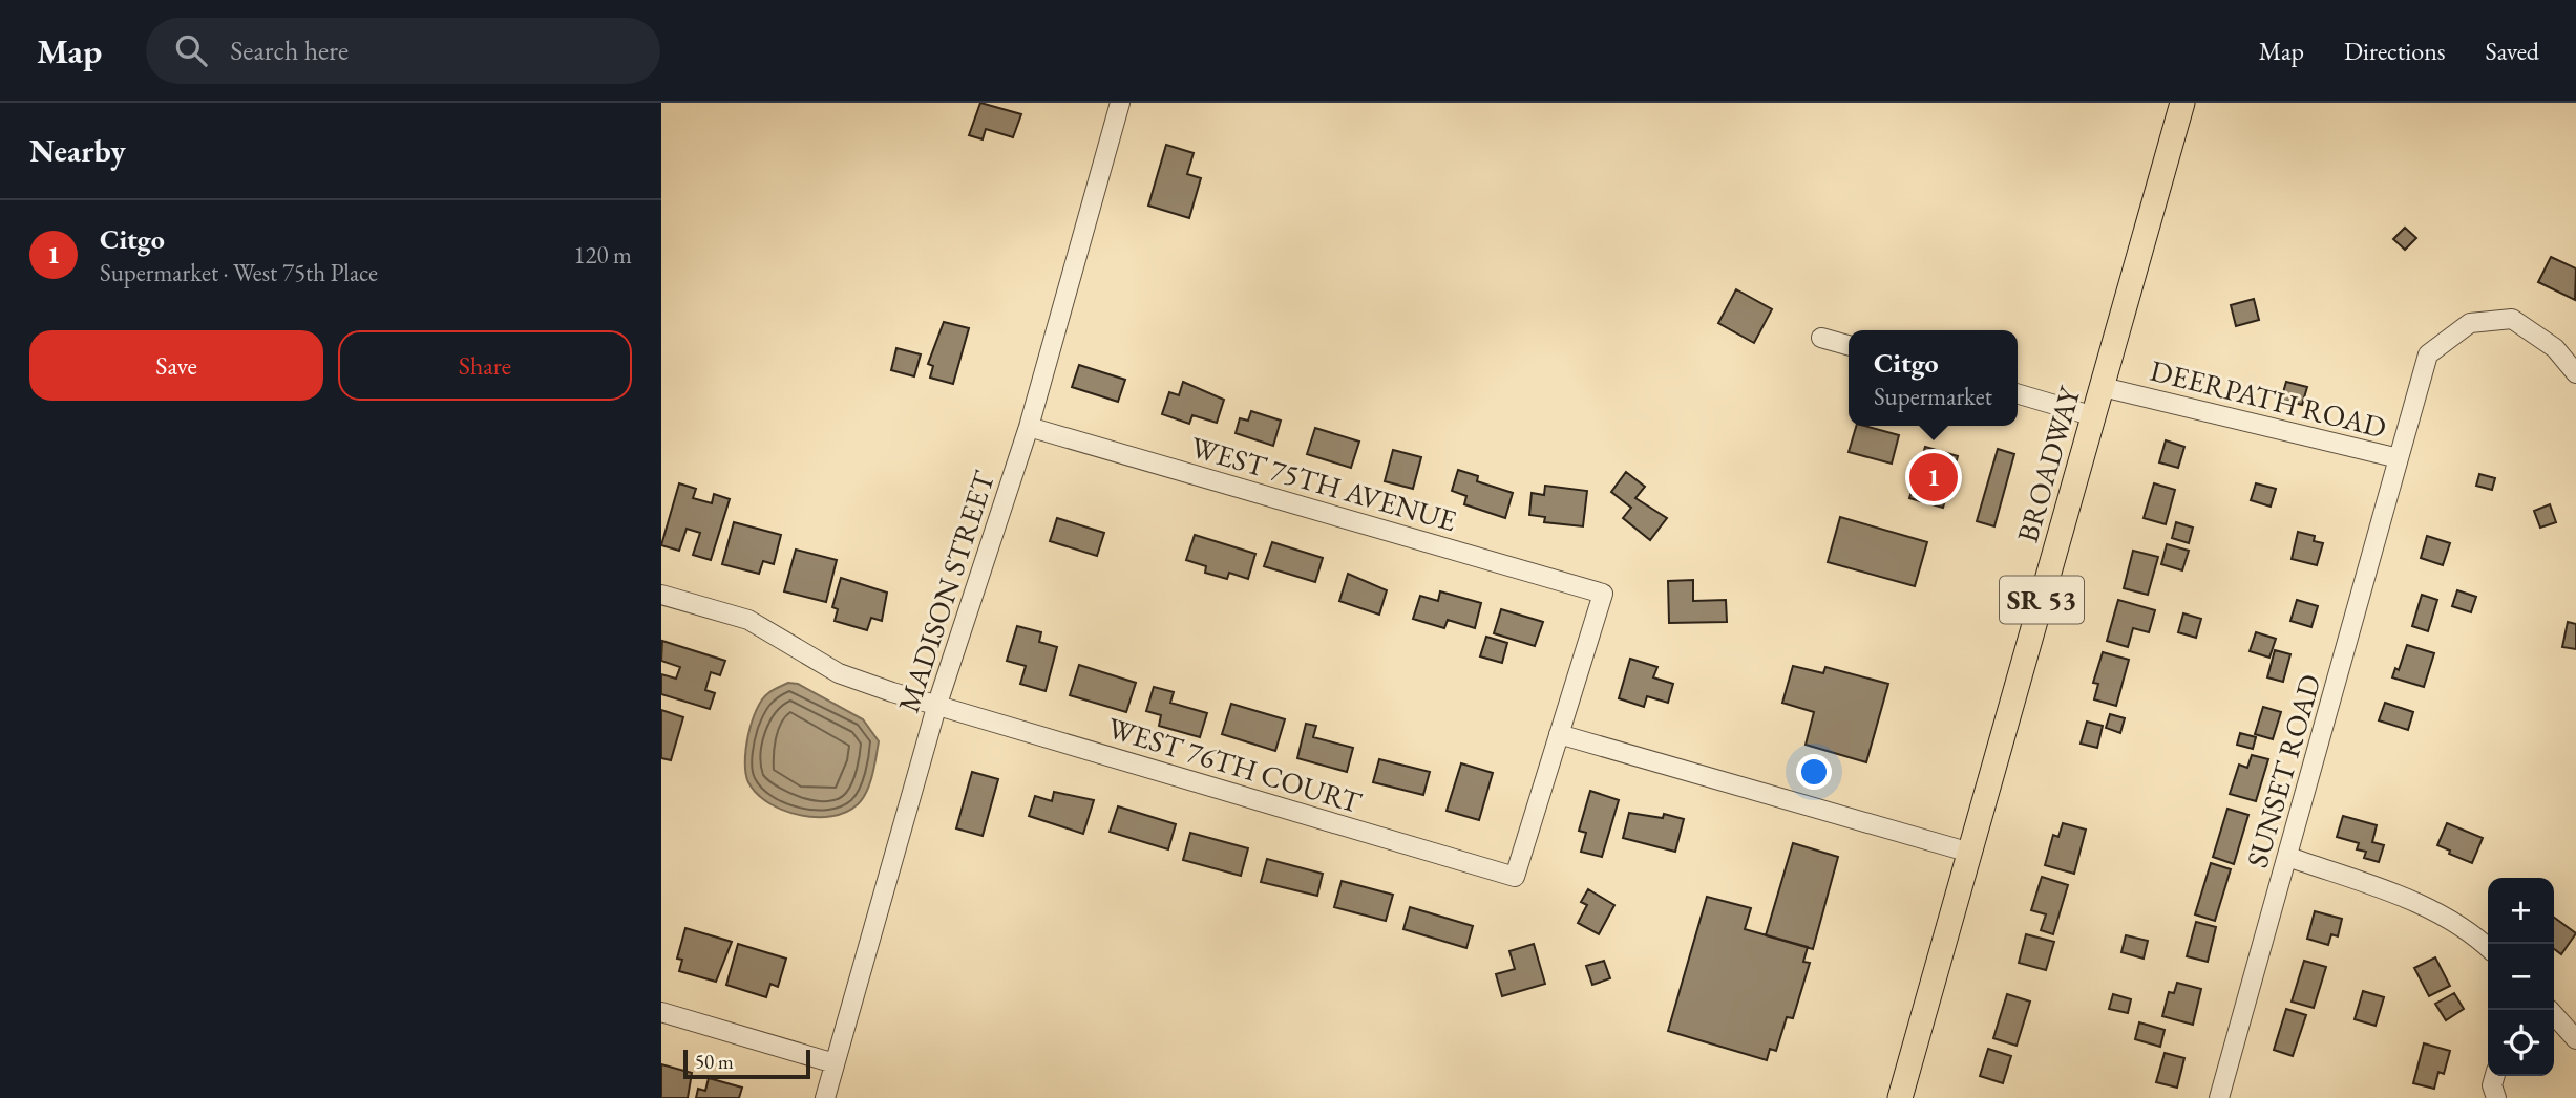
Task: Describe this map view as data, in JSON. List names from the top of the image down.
{
  "streets": {
    "main road": ["BROADWAY", "SR 53"],
    "street": [
      "DEERPATH ROAD",
      "WEST 75TH AVENUE",
      "MADISON STREET",
      "WEST 76TH COURT",
      "SUNSET ROAD"
    ]
  },
  "crossings": [
    ["DEERPATH ROAD", "BROADWAY"],
    ["DEERPATH ROAD", "SUNSET ROAD"],
    ["WEST 75TH AVENUE", "MADISON STREET"],
    ["WEST 75TH AVENUE", "WEST 76TH COURT"],
    ["MADISON STREET", "WEST 76TH COURT"]
  ],
  "scale_bar": "50 m",
  "page": {
    "header": "Map",
    "search": "Search here",
    "nav": ["Map", "Directions", "Saved"],
    "heading": "Nearby",
    "list": [
      {
        "mark": "1",
        "name": "Citgo",
        "note": "Supermarket · West 75th Place",
        "value": "120 m"
      }
    ],
    "buttons": ["Save", "Share"],
    "popup": ["Citgo", "Supermarket"],
    "pins": "1",
    "map_buttons": ["+", "−"],
    "scale": "50 m"
  }
}
